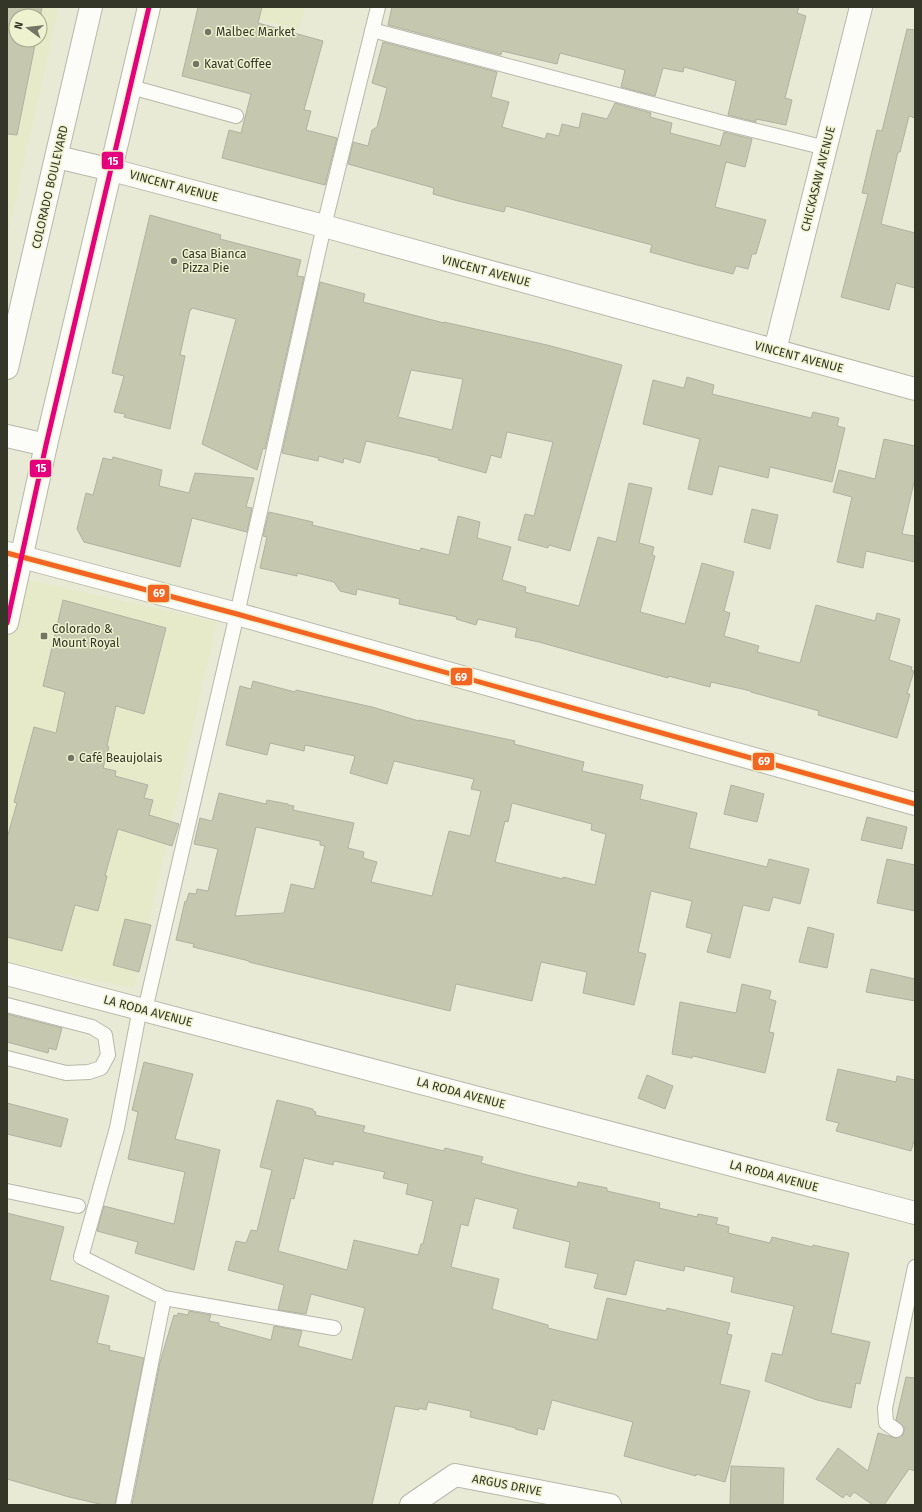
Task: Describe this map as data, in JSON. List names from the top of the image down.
{
  "streets": {
    "street": [
      "CHICKASAW AVENUE",
      "VINCENT AVENUE",
      "COLORADO BOULEVARD",
      "LA RODA AVENUE",
      "ARGUS DRIVE"
    ]
  },
  "crossings": [
    ["CHICKASAW AVENUE", "VINCENT AVENUE"],
    ["VINCENT AVENUE", "COLORADO BOULEVARD"]
  ],
  "places": {
    "other": [
      "Malbec Market",
      "Kavat Coffee",
      "Casa Bianca Pizza Pie",
      "Café Beaujolais"
    ],
    "transit": ["Colorado & Mount Royal"]
  },
  "lines": ["transit line 15", "transit line 69"],
  "north": "left"
}
